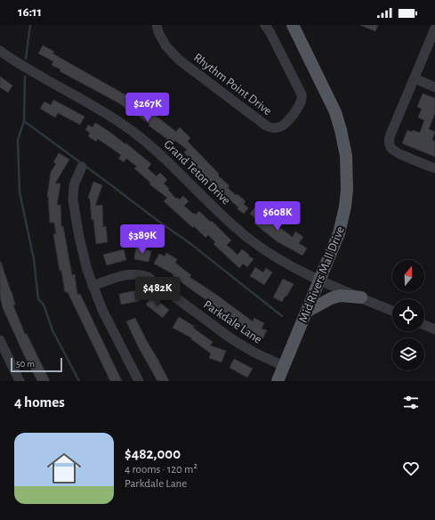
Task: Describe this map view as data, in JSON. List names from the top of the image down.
{
  "streets": {
    "main road": ["Mid Rivers Mall Drive"],
    "street": ["Rhythm Point Drive", "Grand Teton Drive", "Parkdale Lane"]
  },
  "crossings": [
    ["Grand Teton Drive", "Mid Rivers Mall Drive"],
    ["Mid Rivers Mall Drive", "Parkdale Lane"]
  ],
  "scale_bar": "50 m",
  "north": "top",
  "page": {
    "status": "16:11",
    "price": [
      "$267K",
      "$608K",
      "$389K",
      "$482K"
    ],
    "scale": "50 m",
    "heading": "4 homes",
    "list": [
      {
        "name": "$482,000",
        "note": "4 rooms · 120 m² · Parkdale Lane"
      }
    ]
  }
}
